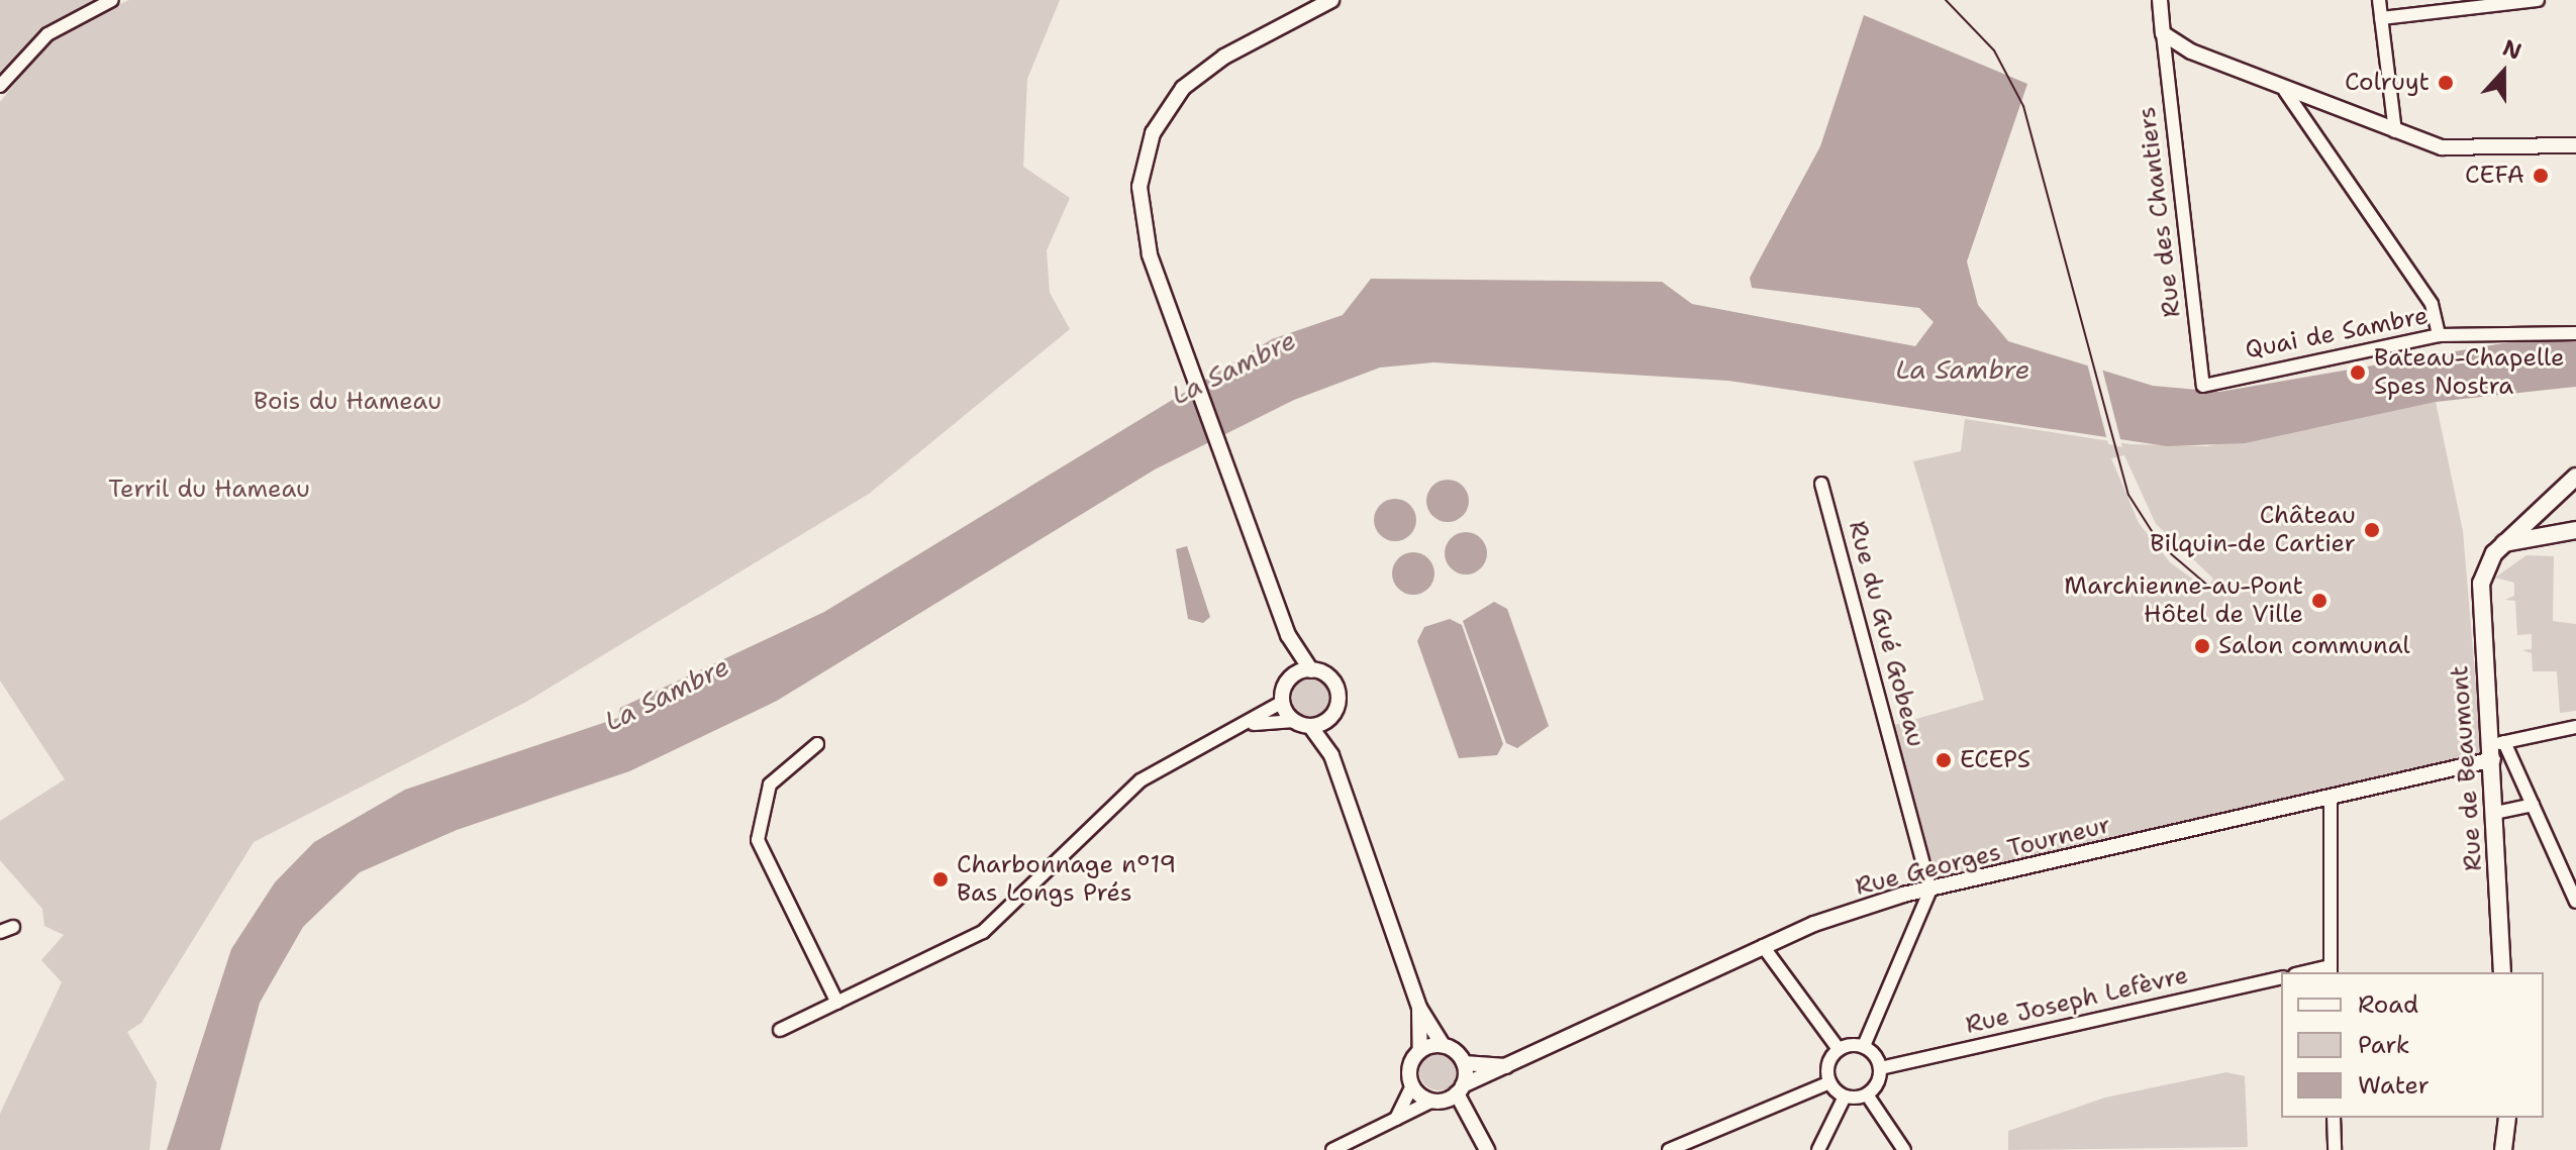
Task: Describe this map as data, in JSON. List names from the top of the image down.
{
  "streets": {
    "main road": ["Rue de Beaumont"],
    "street": [
      "Rue des Chantiers",
      "Quai de Sambre",
      "Rue du Gué Gobeau",
      "Rue Georges Tourneur",
      "Rue Joseph Lefèvre"
    ]
  },
  "crossings": [
    ["Rue des Chantiers", "Quai de Sambre"],
    ["Rue du Gué Gobeau", "Rue Georges Tourneur"],
    ["Rue de Beaumont", "Rue Georges Tourneur"]
  ],
  "water": ["La Sambre"],
  "parks": ["Bois du Hameau", "Terril du Hameau"],
  "places": [
    "Colruyt",
    "CEFA",
    "Bateau-Chapelle Spes Nostra",
    "Château Bilquin-de Cartier",
    "Marchienne-au-Pont Hôtel de Ville",
    "Salon communal",
    "ECEPS",
    "Charbonnage n°19 Bas Longs Prés"
  ],
  "legend": ["Road", "Park", "Water"],
  "north": "top"
}
